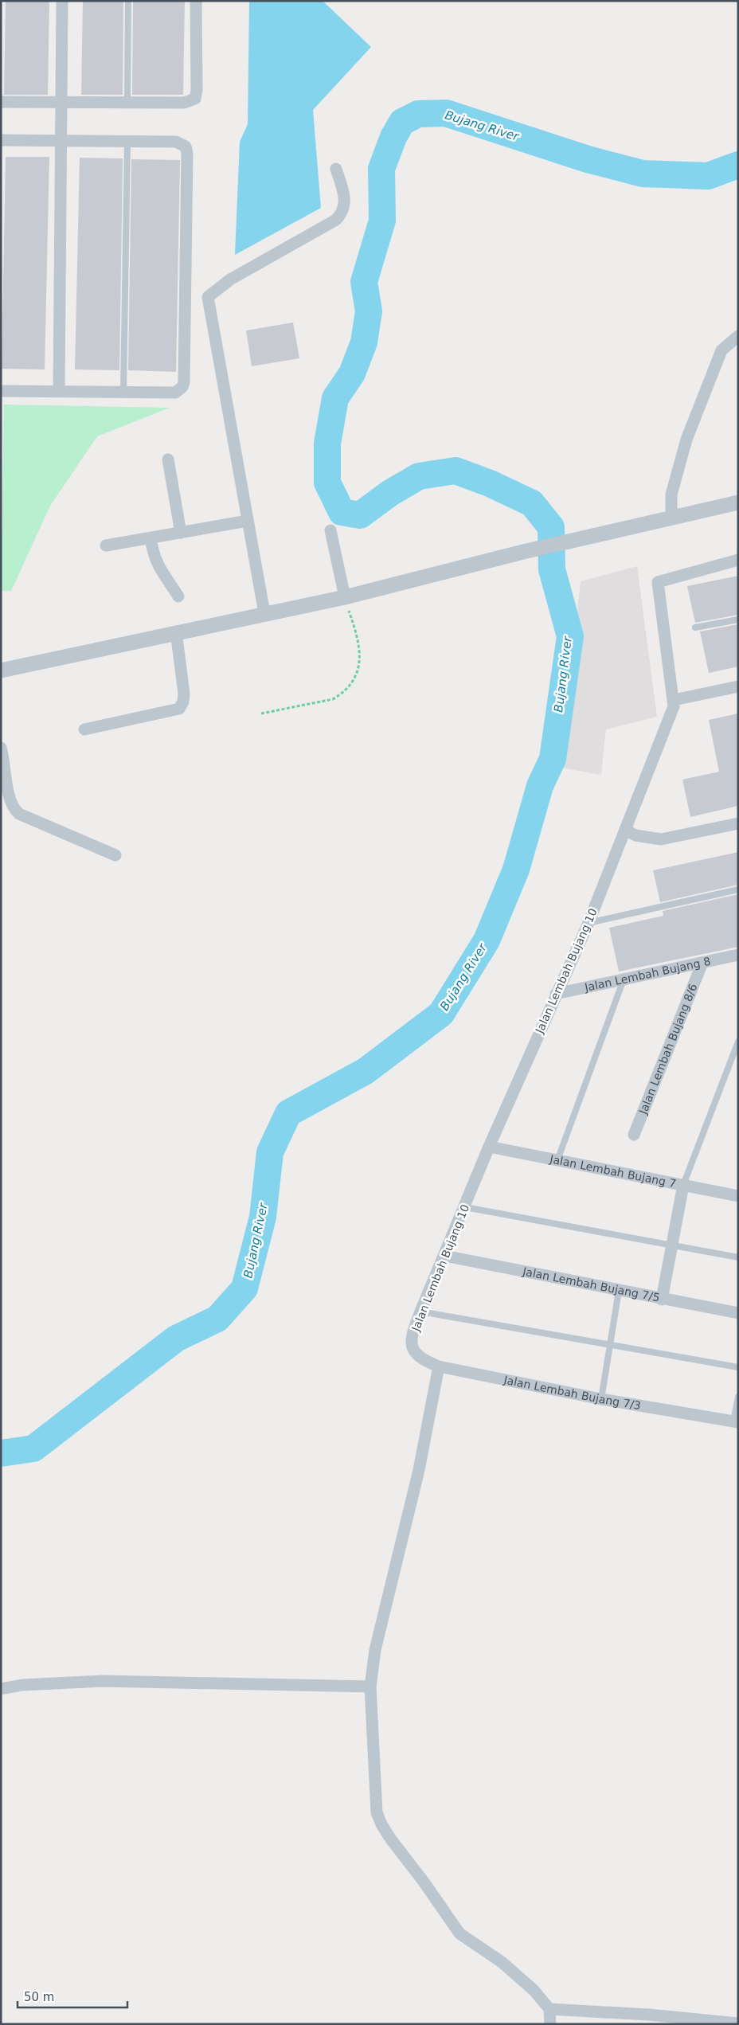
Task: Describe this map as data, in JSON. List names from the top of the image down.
{
  "streets": {
    "street": [
      "Jalan Lembah Bujang 10",
      "Jalan Lembah Bujang 8",
      "Jalan Lembah Bujang 8/6",
      "Jalan Lembah Bujang 7",
      "Jalan Lembah Bujang 7/5",
      "Jalan Lembah Bujang 7/3"
    ]
  },
  "crossings": [
    ["Jalan Lembah Bujang 10", "Jalan Lembah Bujang 8"],
    ["Jalan Lembah Bujang 10", "Jalan Lembah Bujang 7"],
    ["Jalan Lembah Bujang 10", "Jalan Lembah Bujang 7/5"],
    ["Jalan Lembah Bujang 10", "Jalan Lembah Bujang 7/3"],
    ["Jalan Lembah Bujang 8", "Jalan Lembah Bujang 8/6"]
  ],
  "water": ["Bujang River"],
  "scale_bar": "50 m"
}
